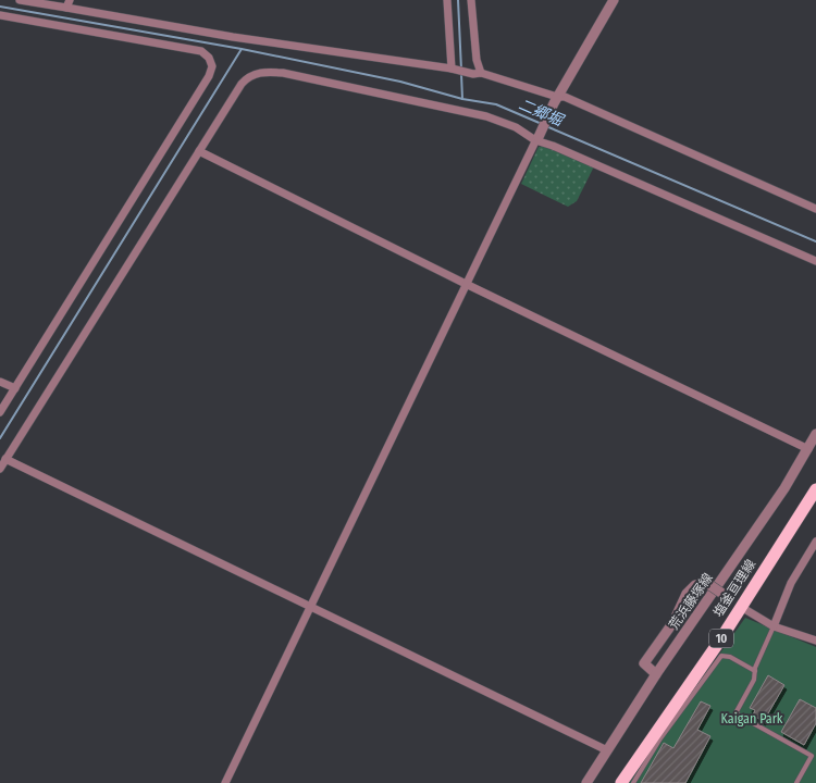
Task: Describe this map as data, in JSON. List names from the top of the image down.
{
  "streets": {
    "main road": ["塩釜亘理線", "10"],
    "street": ["荒浜藤塚線"]
  },
  "water": ["二郷堀"],
  "parks": ["Kaigan Park"]
}
